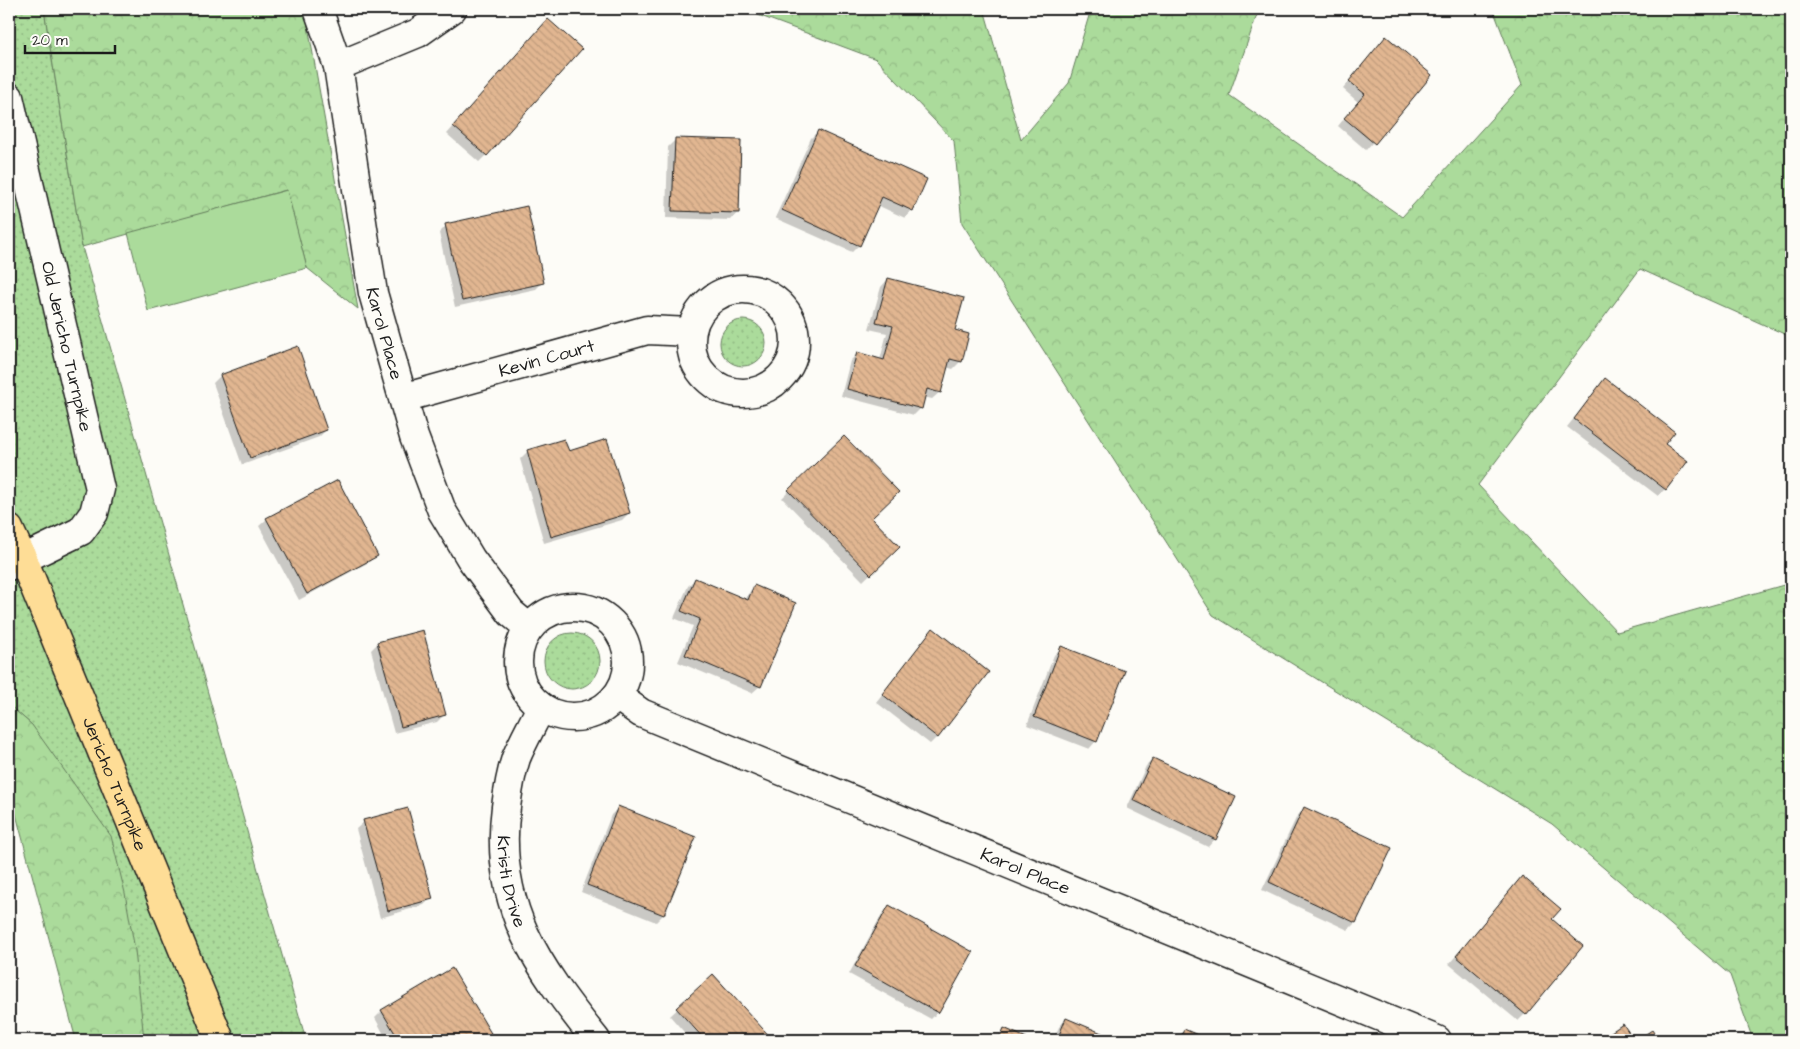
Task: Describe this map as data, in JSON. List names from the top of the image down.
{
  "streets": {
    "main road": ["Jericho Turnpike"],
    "street": [
      "Karol Place",
      "Old Jericho Turnpike",
      "Kevin Court",
      "Kristi Drive"
    ]
  },
  "crossings": [
    ["Karol Place", "Kevin Court"],
    ["Karol Place", "Kristi Drive"],
    ["Old Jericho Turnpike", "Jericho Turnpike"]
  ],
  "scale_bar": "20 m"
}
